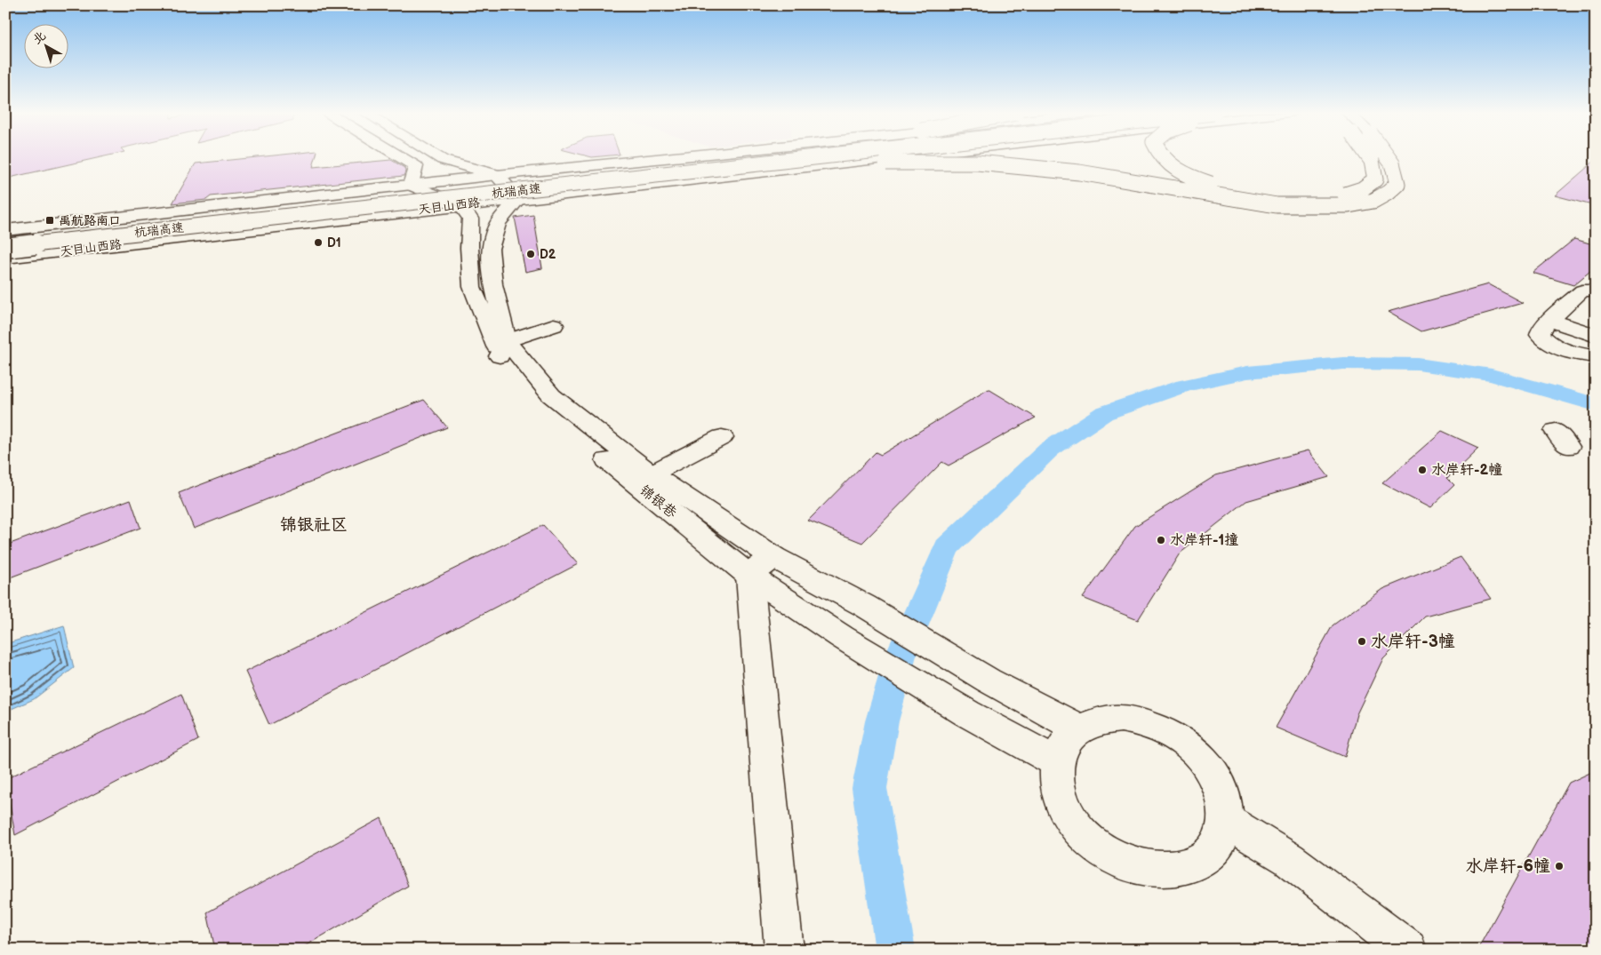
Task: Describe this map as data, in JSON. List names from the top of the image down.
{
  "streets": {
    "main road": ["杭瑞高速", "天目山西路", "锦银巷"]
  },
  "crossings": [
    ["杭瑞高速", "天目山西路"],
    ["杭瑞高速", "锦银巷"],
    ["天目山西路", "锦银巷"]
  ],
  "districts": ["锦银社区"],
  "places": {
    "transit": ["禹航路南口"],
    "other": [
      "D1",
      "D2",
      "水岸轩-2幢",
      "水岸轩-1撞",
      "水岸轩-3幢",
      "水岸轩-6幢"
    ]
  },
  "north": "top left"
}
